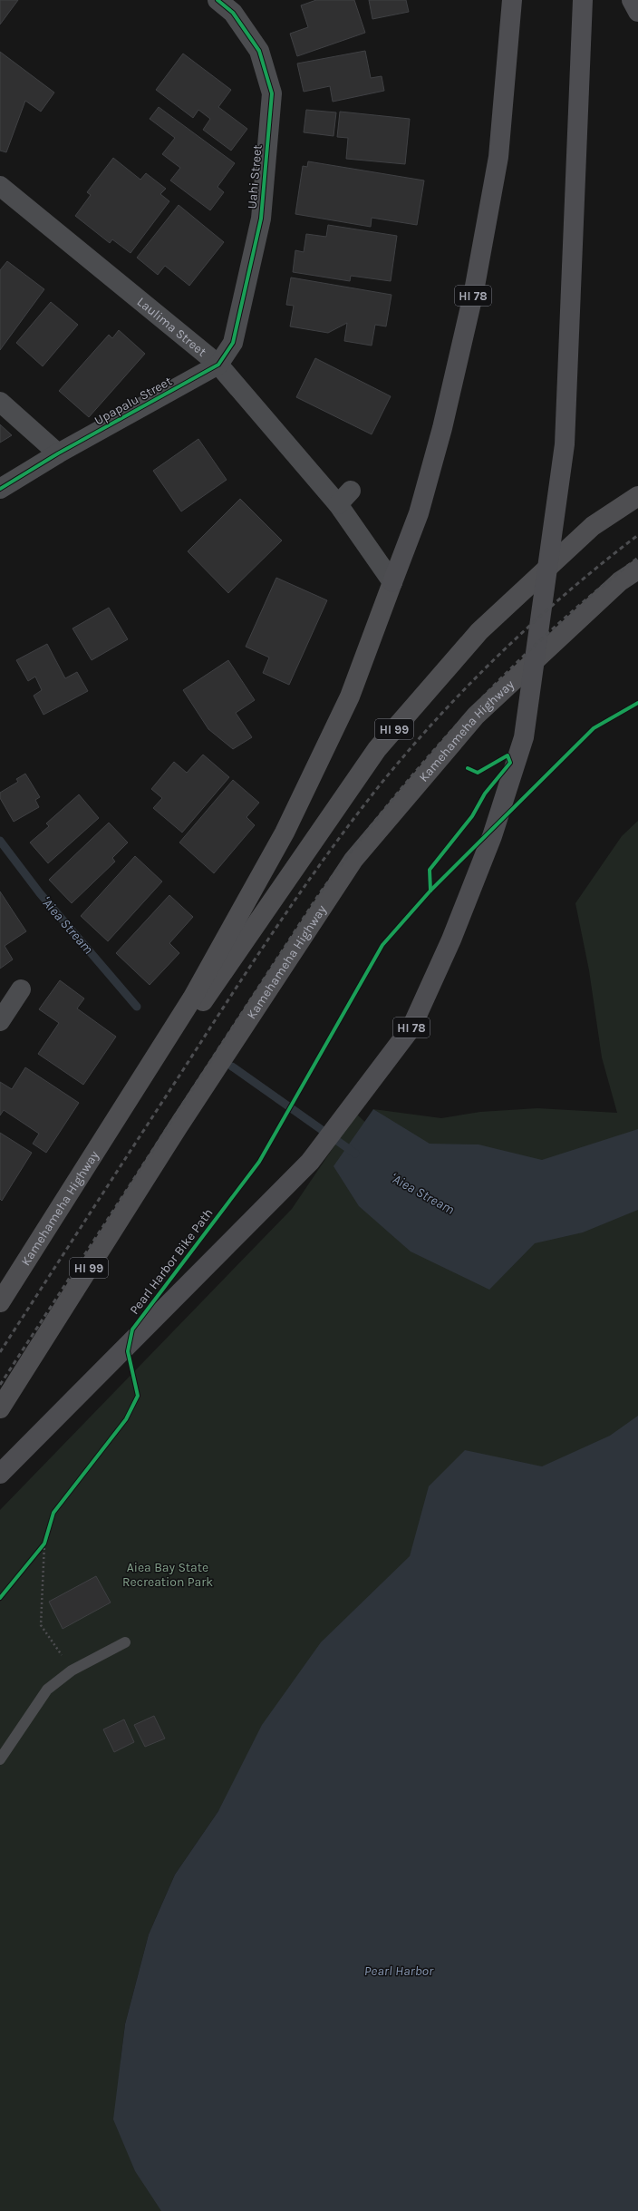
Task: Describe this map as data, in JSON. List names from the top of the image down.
{
  "streets": {
    "highway": ["HI 78"],
    "main road": ["HI 99", "Kamehameha Highway"],
    "street": ["Uahi Street", "Laulima Street", "Upapalu Street"],
    "cycle path": ["Pearl Harbor Bike Path"]
  },
  "crossings": [
    ["Uahi Street", "Laulima Street"],
    ["Uahi Street", "Upapalu Street"],
    ["HI 78", "Laulima Street"],
    ["HI 78", "Kamehameha Highway"],
    ["Laulima Street", "Upapalu Street"],
    ["Laulima Street", "Kamehameha Highway"]
  ],
  "water": ["ʻAiea Stream", "Pearl Harbor"],
  "parks": ["Aiea Bay State Recreation Park"]
}
